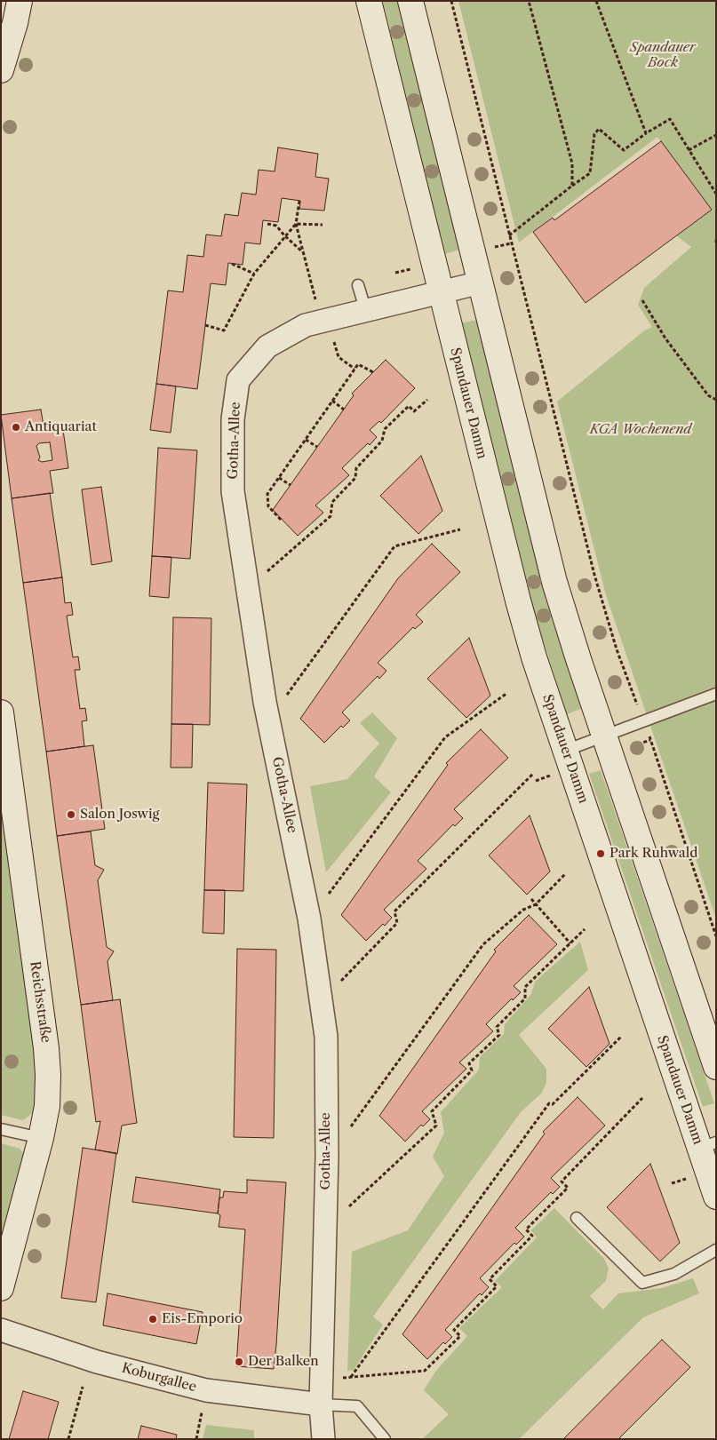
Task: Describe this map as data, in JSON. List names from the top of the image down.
{
  "streets": {
    "main road": ["Spandauer Damm", "Reichsstraße"],
    "street": ["Gotha-Allee", "Koburgallee"]
  },
  "crossings": [
    ["Spandauer Damm", "Gotha-Allee"],
    ["Gotha-Allee", "Koburgallee"]
  ],
  "parks": ["Spandauer Bock", "KGA Wochenend"],
  "places": [
    "Antiquariat",
    "Salon Joswig",
    "Park Ruhwald",
    "Eis-Emporio",
    "Der Balken"
  ]
}
